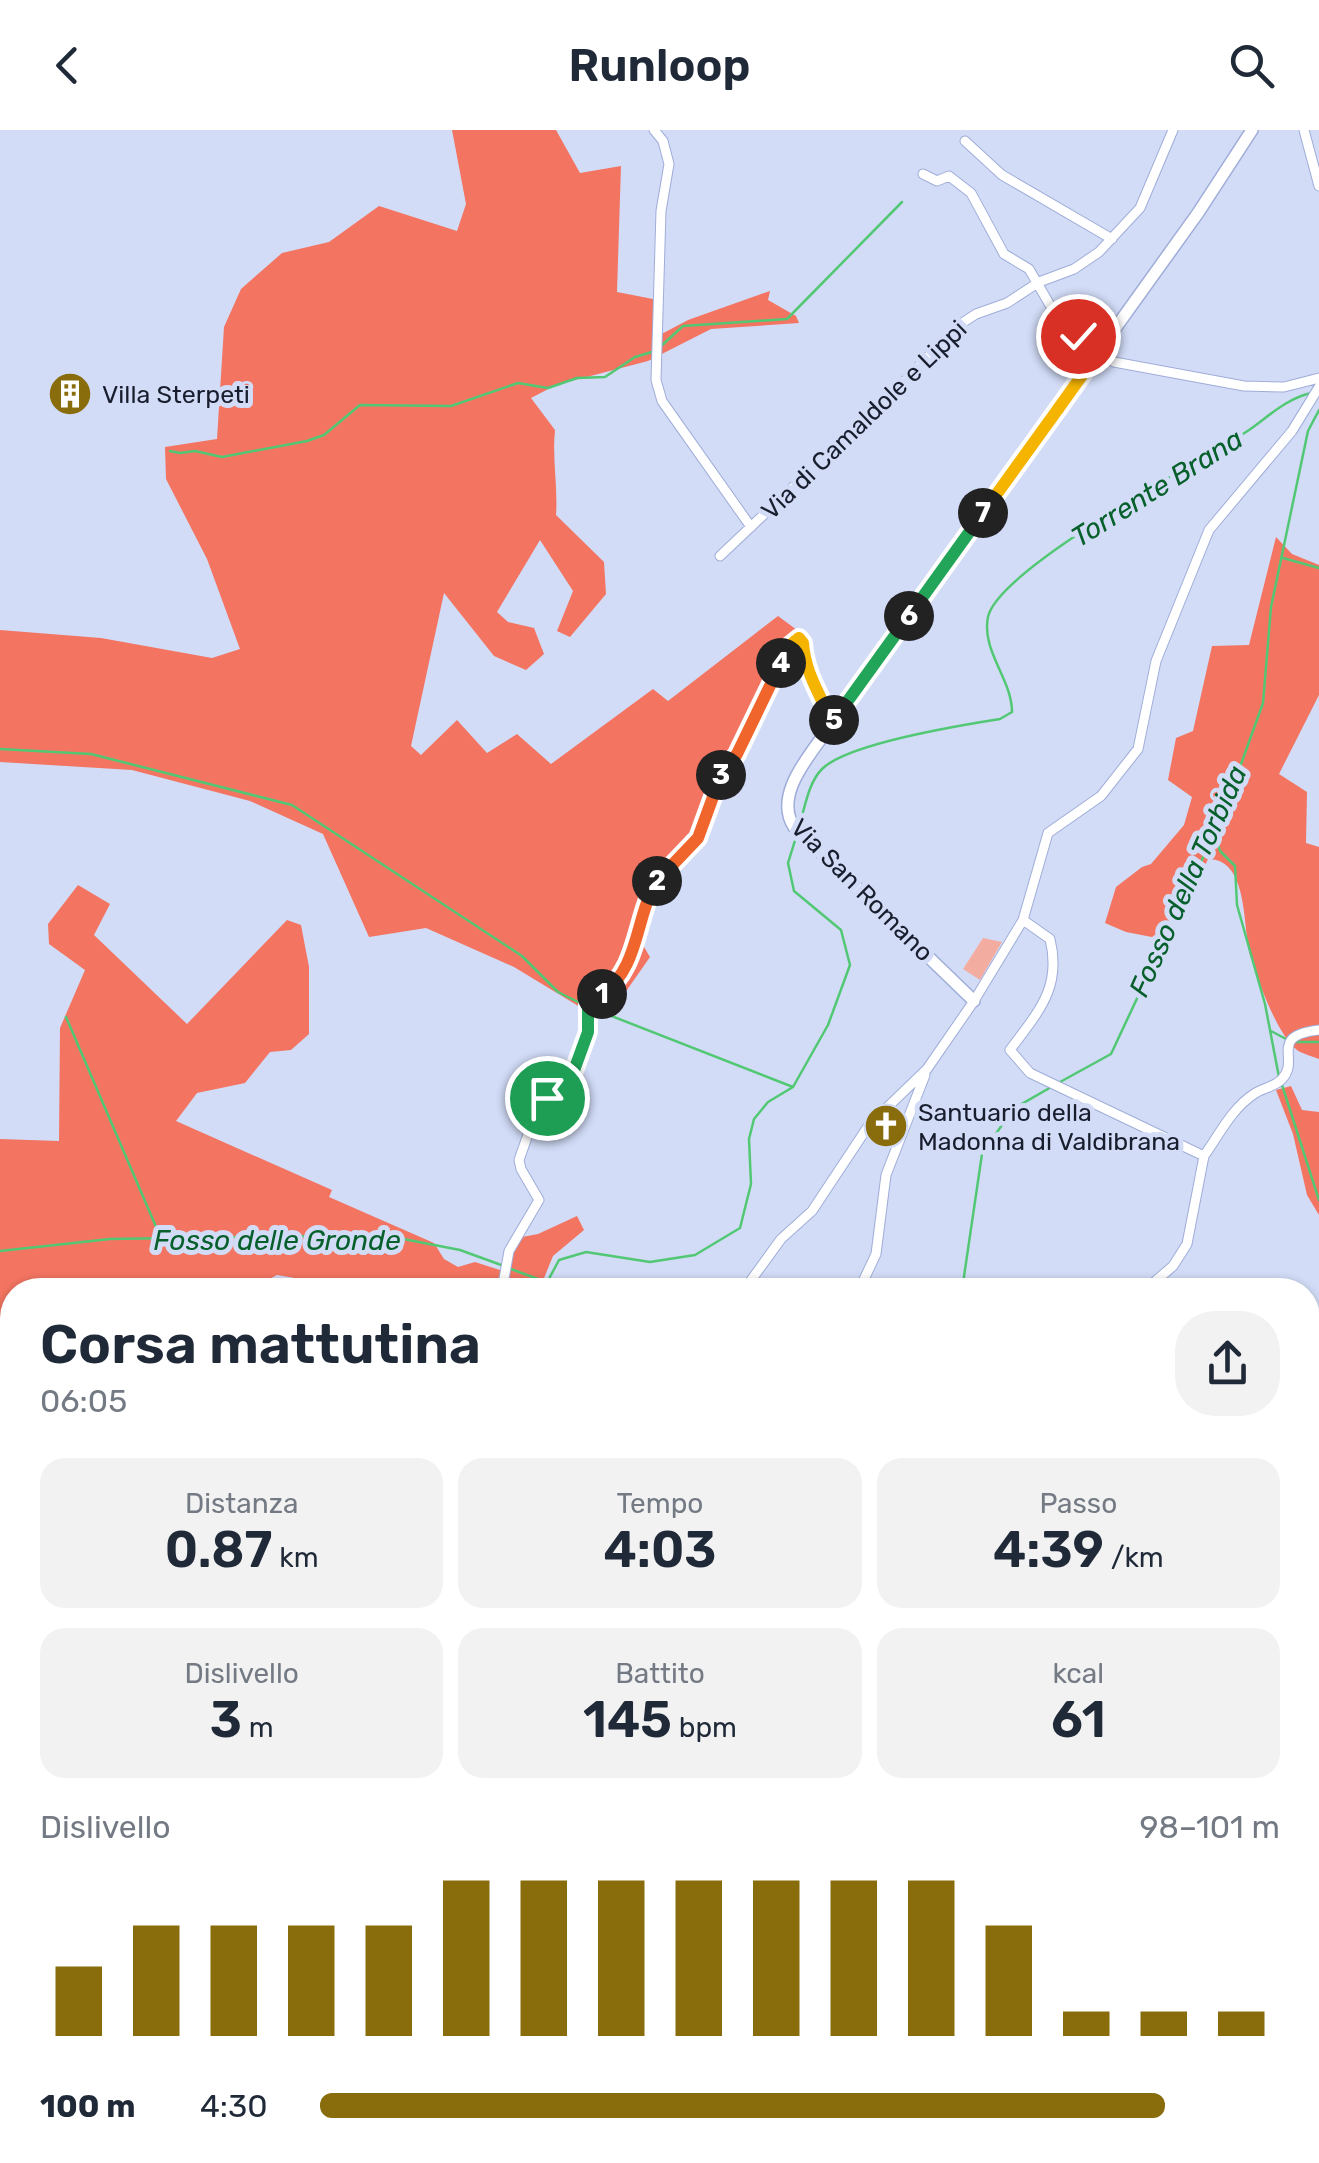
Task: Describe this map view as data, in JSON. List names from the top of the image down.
{
  "streets": {
    "street": ["Via di Camaldole e Lippi", "Via San Romano"]
  },
  "water": ["Torrente Brana", "Fosso della Torbida", "Fosso delle Gronde"],
  "places": {
    "building": ["Villa Sterpeti"],
    "church": ["Santuario della Madonna di Valdibrana"]
  },
  "page": {
    "header": "Runloop",
    "pins": [
      "7",
      "6",
      "4",
      "5",
      "3",
      "2",
      "1"
    ],
    "heading": ["Corsa mattutina", "06:05"],
    "stats": [
      ["Distanza", "0.87 km"],
      ["Tempo", "4:03"],
      ["Passo", "4:39 /km"],
      ["Dislivello", "3 m"],
      ["Battito", "145 bpm"],
      ["kcal", "61"]
    ],
    "chart": ["Dislivello", "98–101 m"],
    "list": [
      {
        "name": "100 m",
        "note": "4:30"
      }
    ]
  }
}
